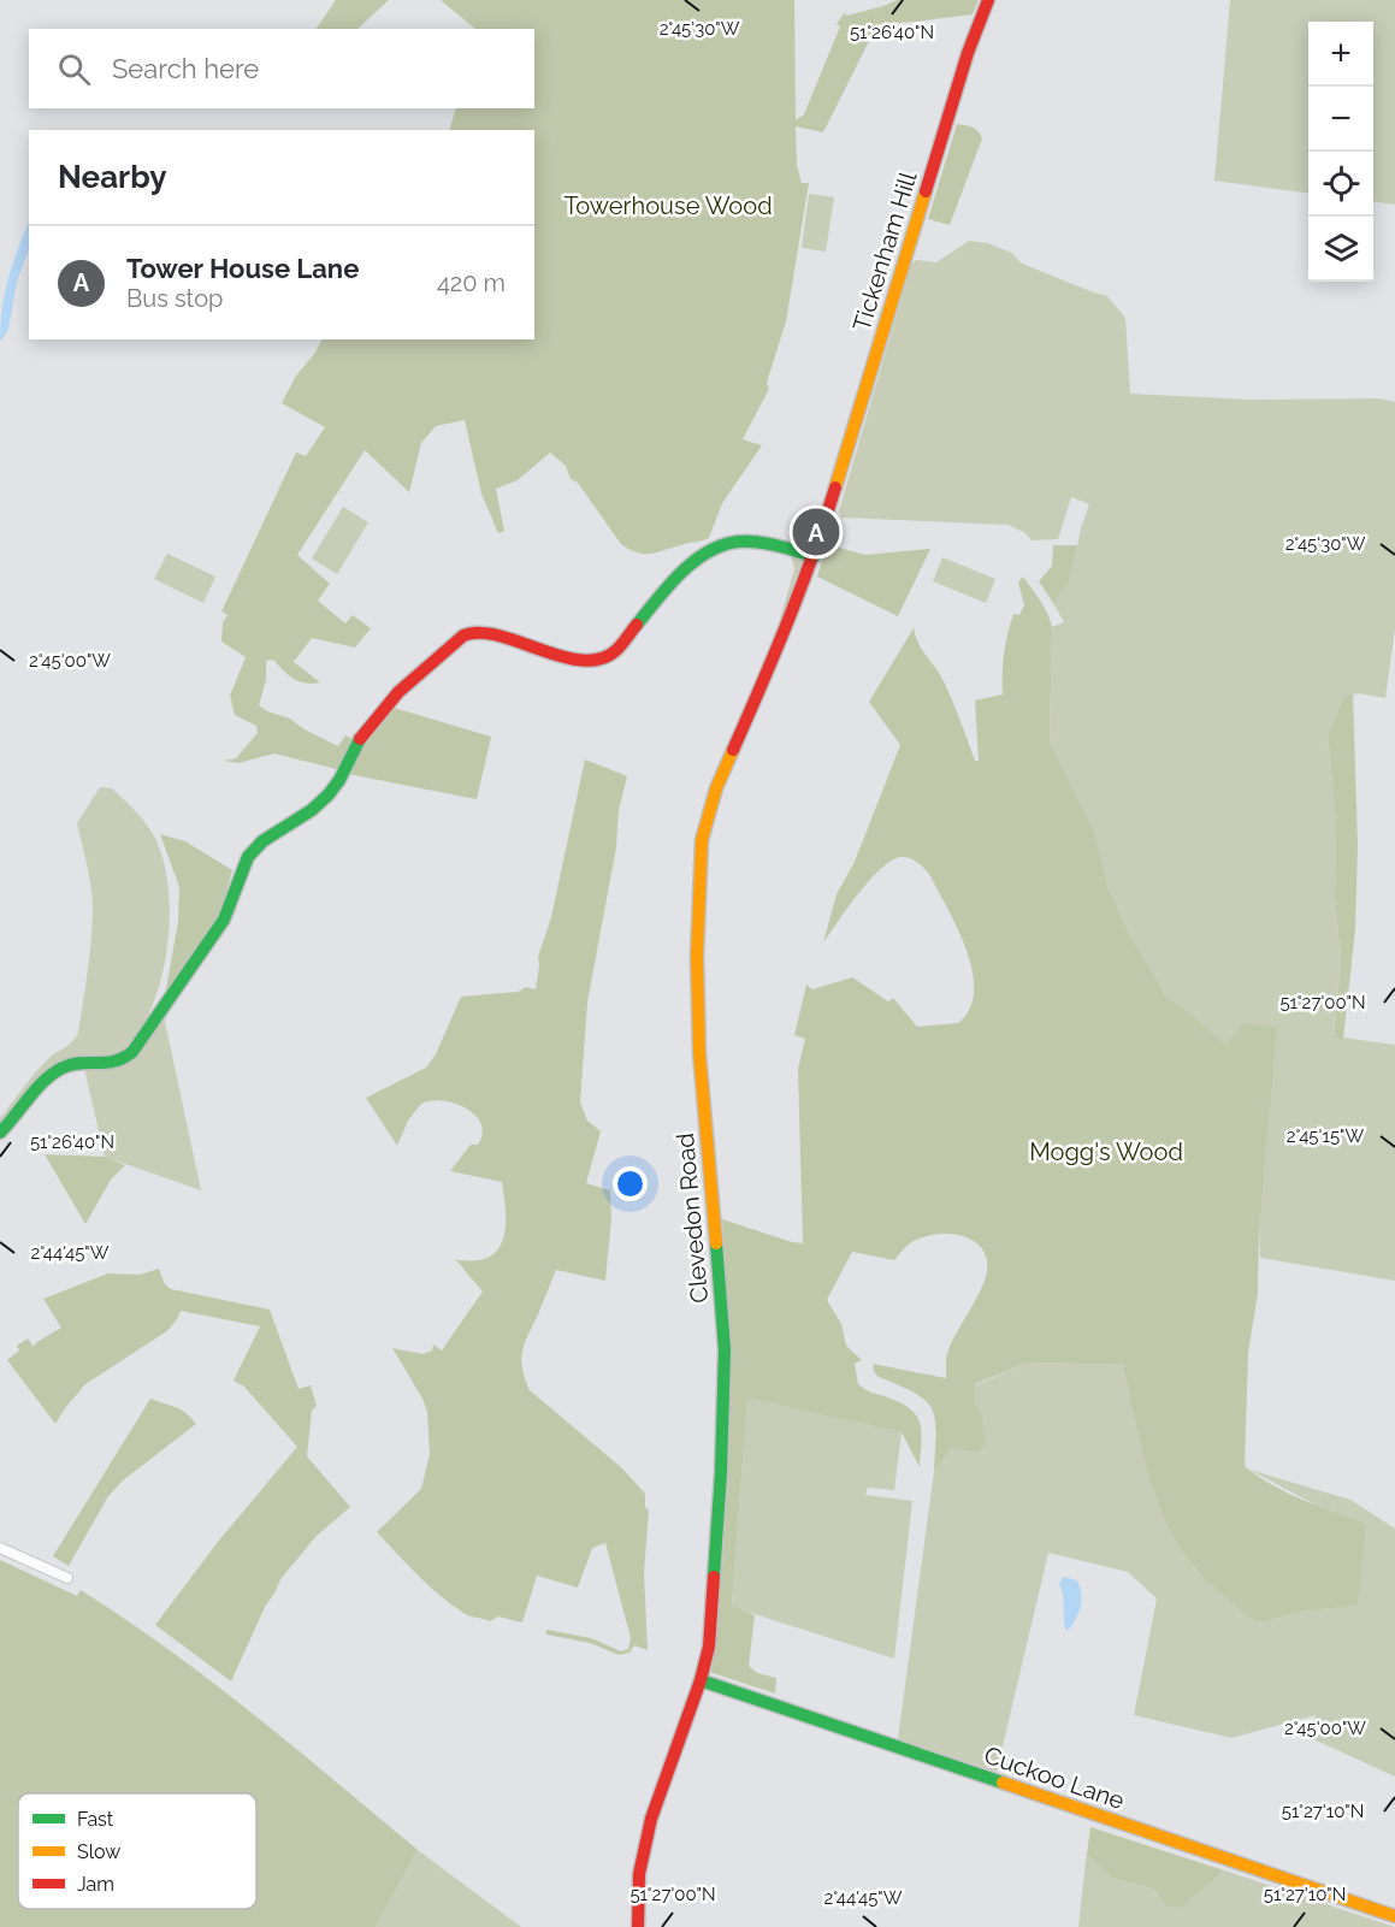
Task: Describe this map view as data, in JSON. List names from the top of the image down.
{
  "streets": {
    "main road": ["Tickenham Hill", "Clevedon Road", "Cuckoo Lane"]
  },
  "crossings": [
    ["Tickenham Hill", "Clevedon Road"],
    ["Clevedon Road", "Cuckoo Lane"]
  ],
  "parks": ["Towerhouse Wood", "Mogg's Wood"],
  "legend": ["Fast", "Slow", "Jam"],
  "page": {
    "map_buttons": ["+", "−"],
    "search": "Search here",
    "heading": "Nearby",
    "list": [
      {
        "mark": "A",
        "name": "Tower House Lane",
        "note": "Bus stop",
        "value": "420 m"
      }
    ],
    "pins": "A"
  },
  "coordinates": [
    "2°45'30\"W",
    "51°26'40\"N",
    "2°45'00\"W",
    "51°27'00\"N",
    "2°45'15\"W",
    "2°44'45\"W",
    "51°27'10\"N"
  ]
}
